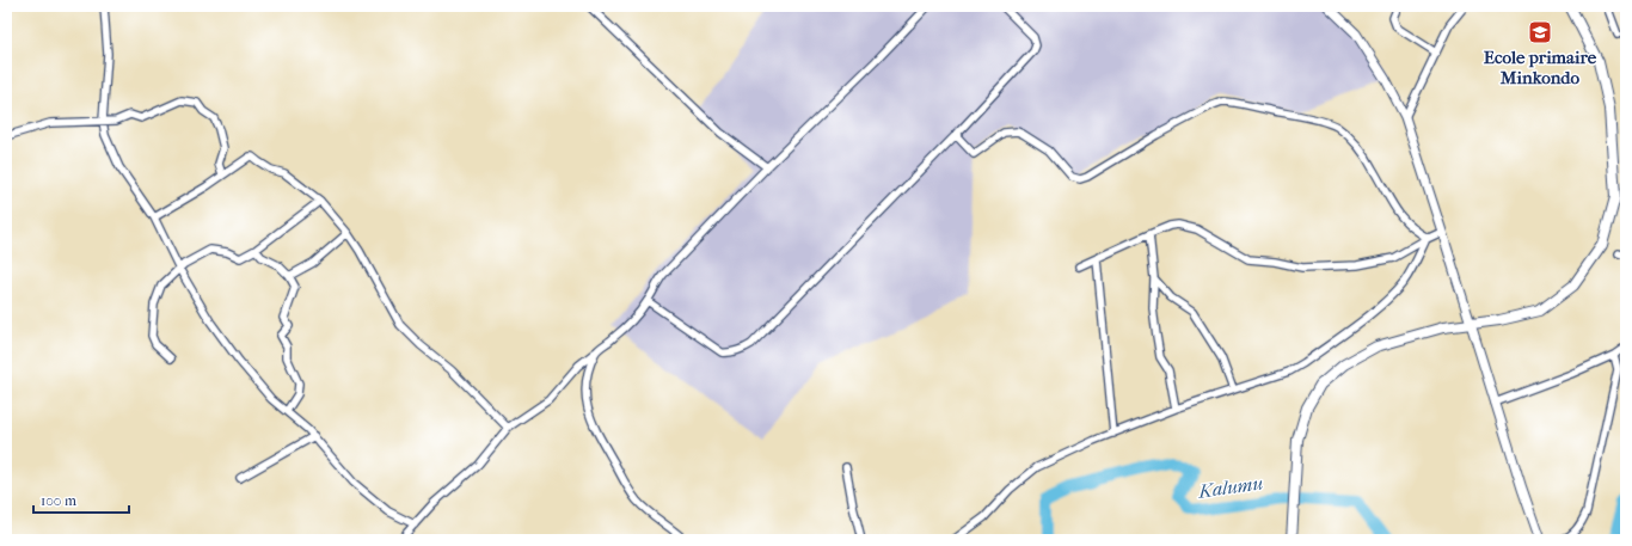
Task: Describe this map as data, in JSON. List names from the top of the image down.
{
  "water": ["Kalumu"],
  "places": {
    "school or university": ["Ecole primaire Minkondo"]
  },
  "scale_bar": "100 m"
}
